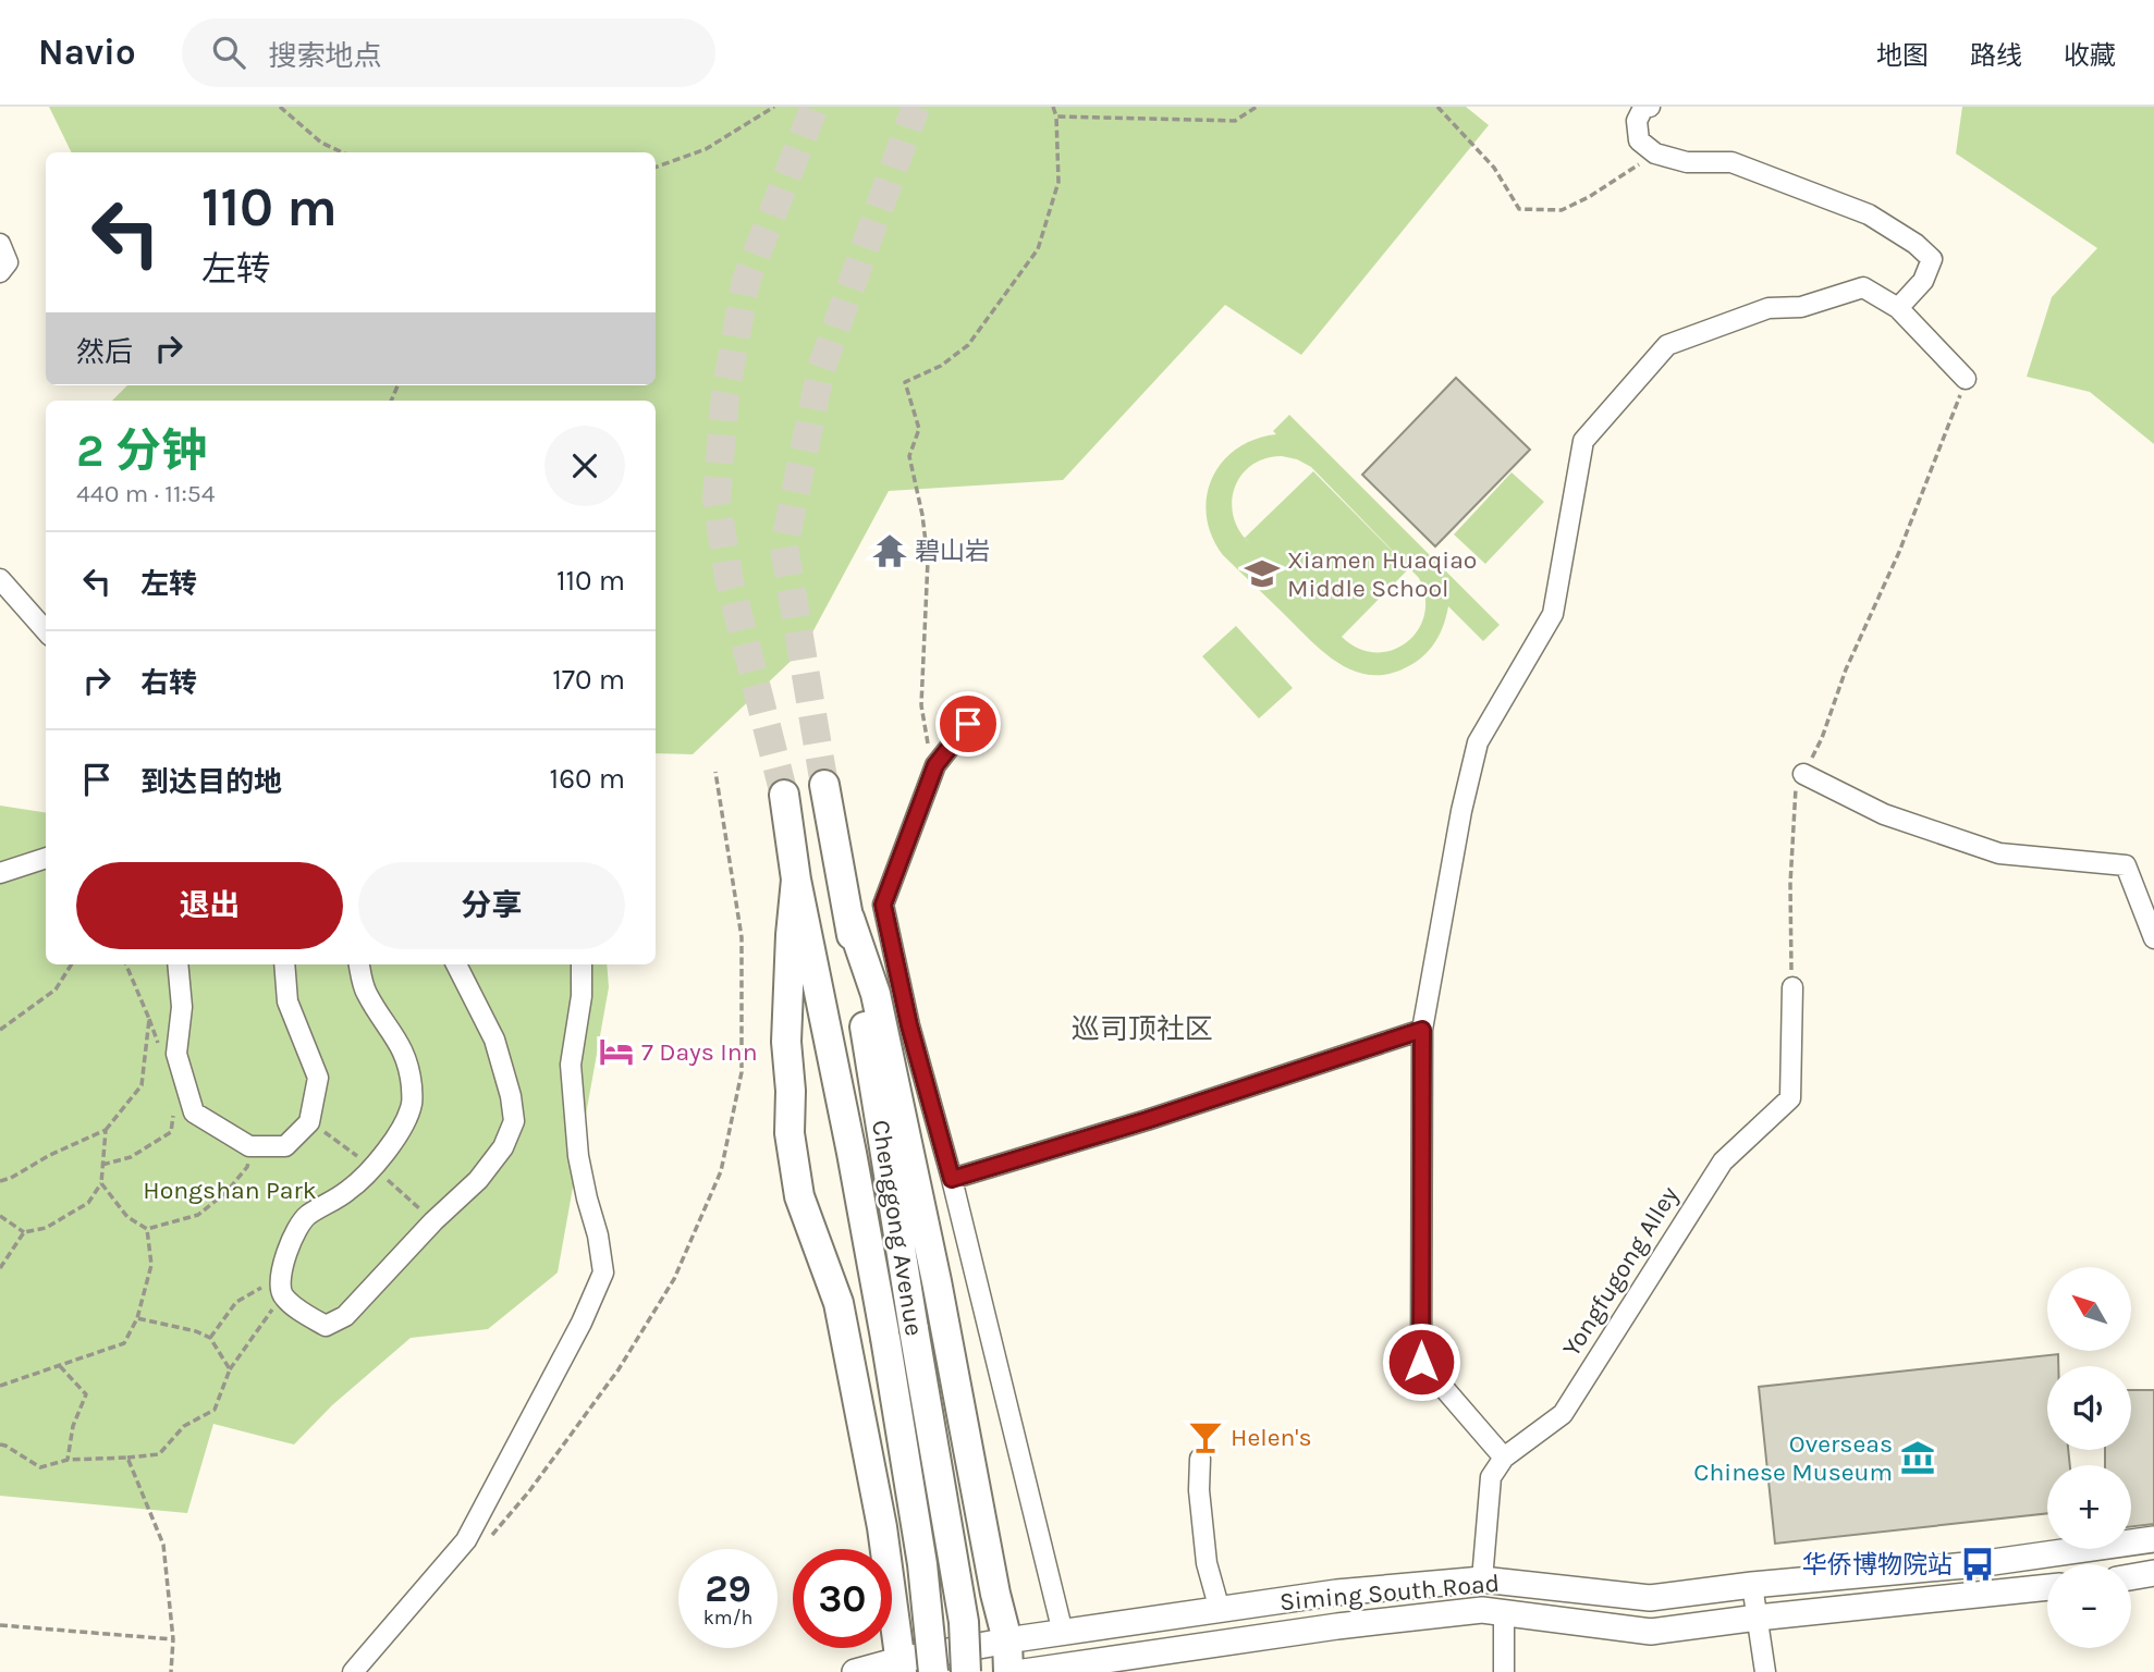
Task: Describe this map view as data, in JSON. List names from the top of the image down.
{
  "streets": {
    "highway": ["Chenggong Avenue"],
    "main road": ["Siming South Road"],
    "street": ["Yongfugong Alley"]
  },
  "districts": ["巡司顶社区"],
  "parks": ["Hongshan Park"],
  "places": {
    "temple": ["碧山岩"],
    "school or university": ["Xiamen Huaqiao Middle School"],
    "hotel": ["7 Days Inn"],
    "bar": ["Helen's"],
    "museum": ["Overseas Chinese Museum"],
    "bus stop": ["华侨博物院站"]
  },
  "north": "top left",
  "page": {
    "header": "Navio",
    "search": "搜索地点",
    "nav": ["地图", "路线", "收藏"],
    "turn": ["110 m", "左转"],
    "then": "然后",
    "heading": ["2 分钟", "440 m · 11:54"],
    "list": [
      {
        "name": "左转",
        "value": "110 m"
      },
      {
        "name": "右转",
        "value": "170 m"
      },
      {
        "name": "到达目的地",
        "value": "160 m"
      }
    ],
    "buttons": ["退出", "分享"],
    "map_buttons": ["+", "−"],
    "speed": "29 km/h",
    "limit": "30"
  }
}
